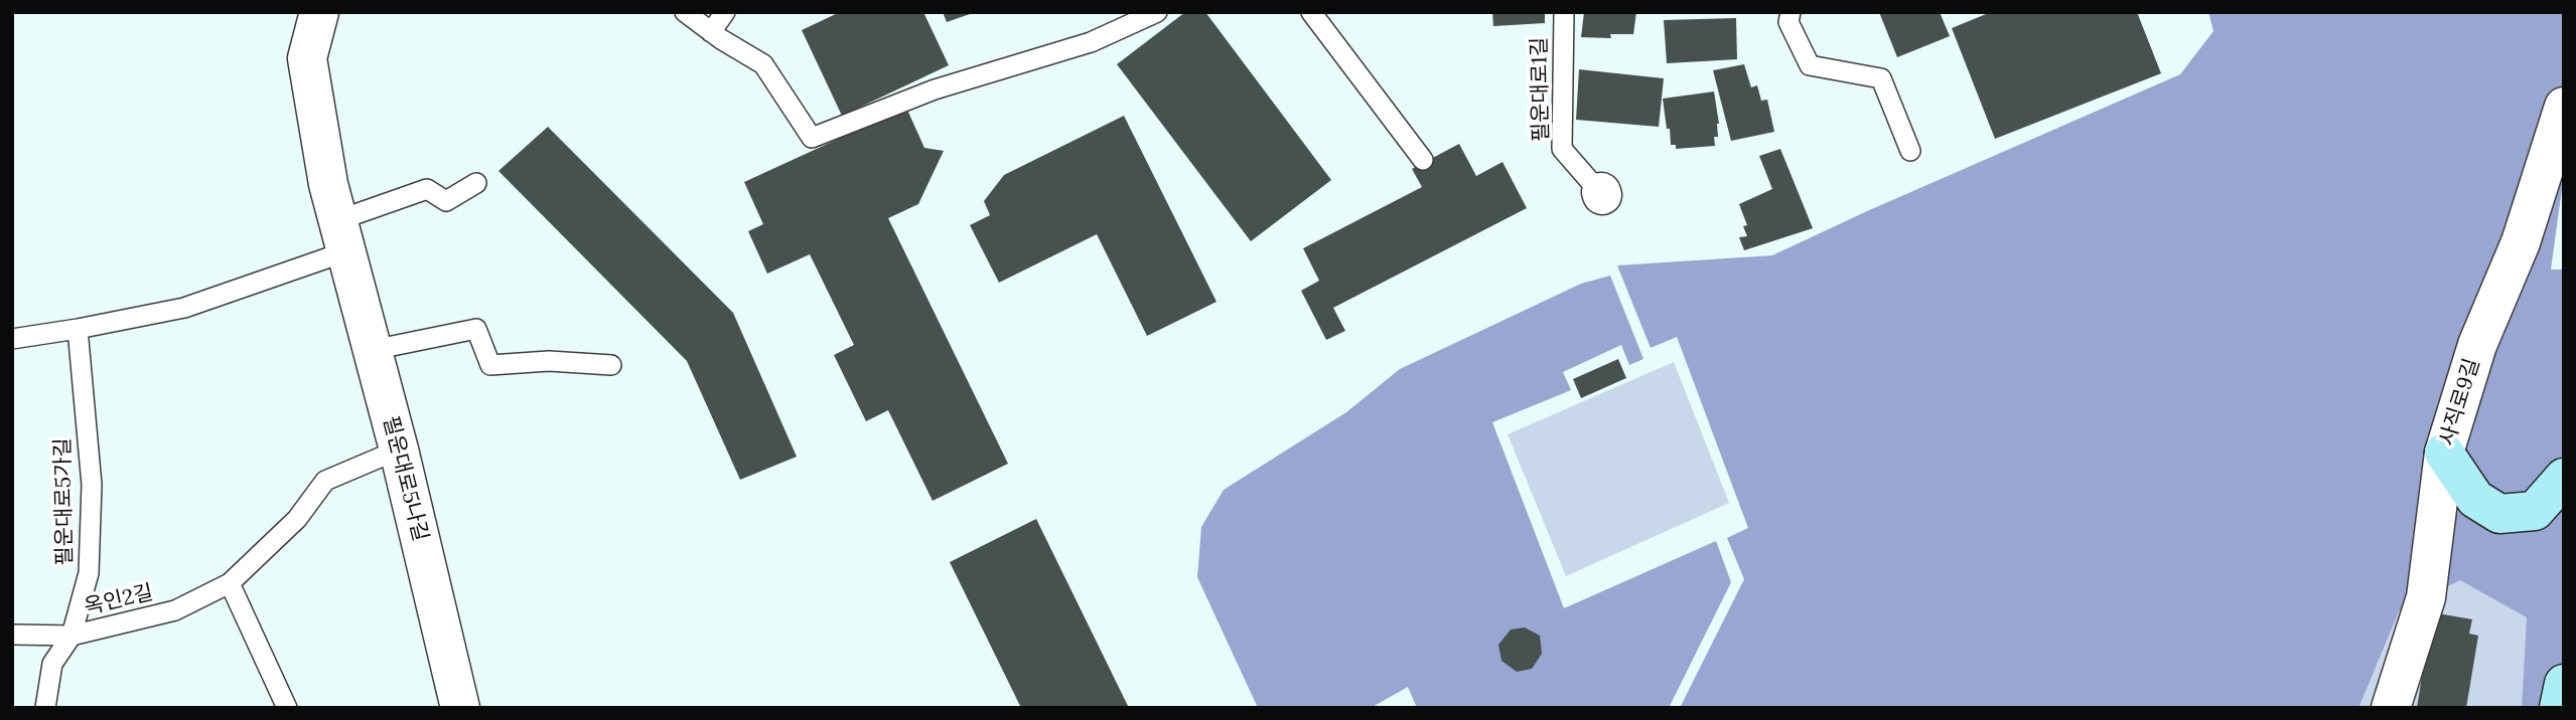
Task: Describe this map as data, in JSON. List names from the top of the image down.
{
  "streets": {
    "street": ["사직로9길", "필운대로5나길"],
    "lane": ["필운대로1길", "필운대로5가길", "옥인2길"]
  },
  "crossings": [
    ["필운대로5나길", "옥인2길"],
    ["필운대로5가길", "옥인2길"]
  ]
}
